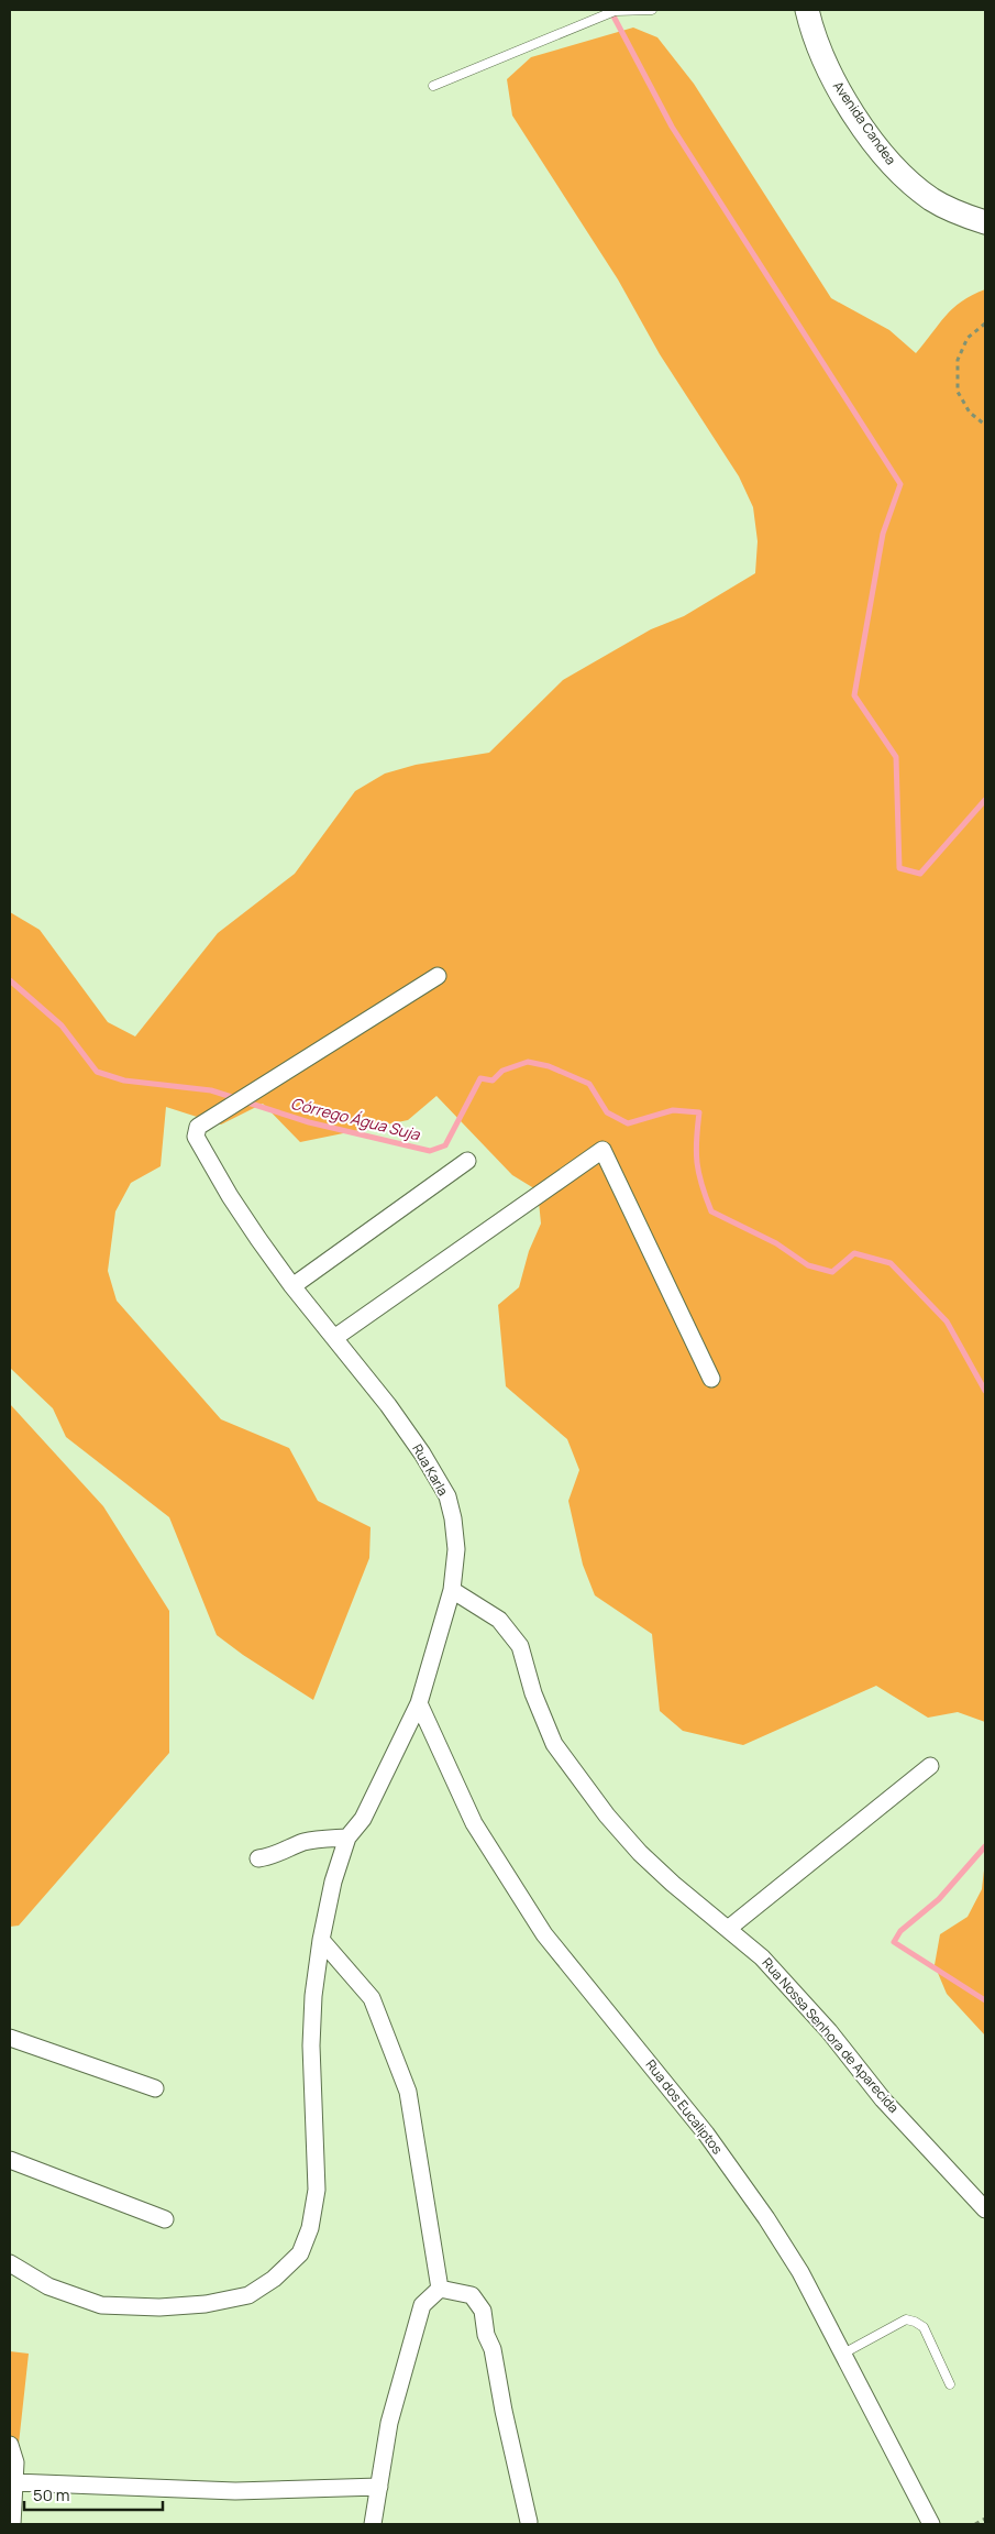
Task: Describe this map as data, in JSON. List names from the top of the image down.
{
  "streets": {
    "main road": ["Avenida Candea"],
    "street": ["Rua Karla", "Rua Nossa Senhora de Aparecida", "Rua dos Eucaliptos"]
  },
  "crossings": [
    ["Rua Karla", "Rua Nossa Senhora de Aparecida"],
    ["Rua Karla", "Rua dos Eucaliptos"]
  ],
  "water": ["Córrego Água Suja"],
  "scale_bar": "50 m"
}
